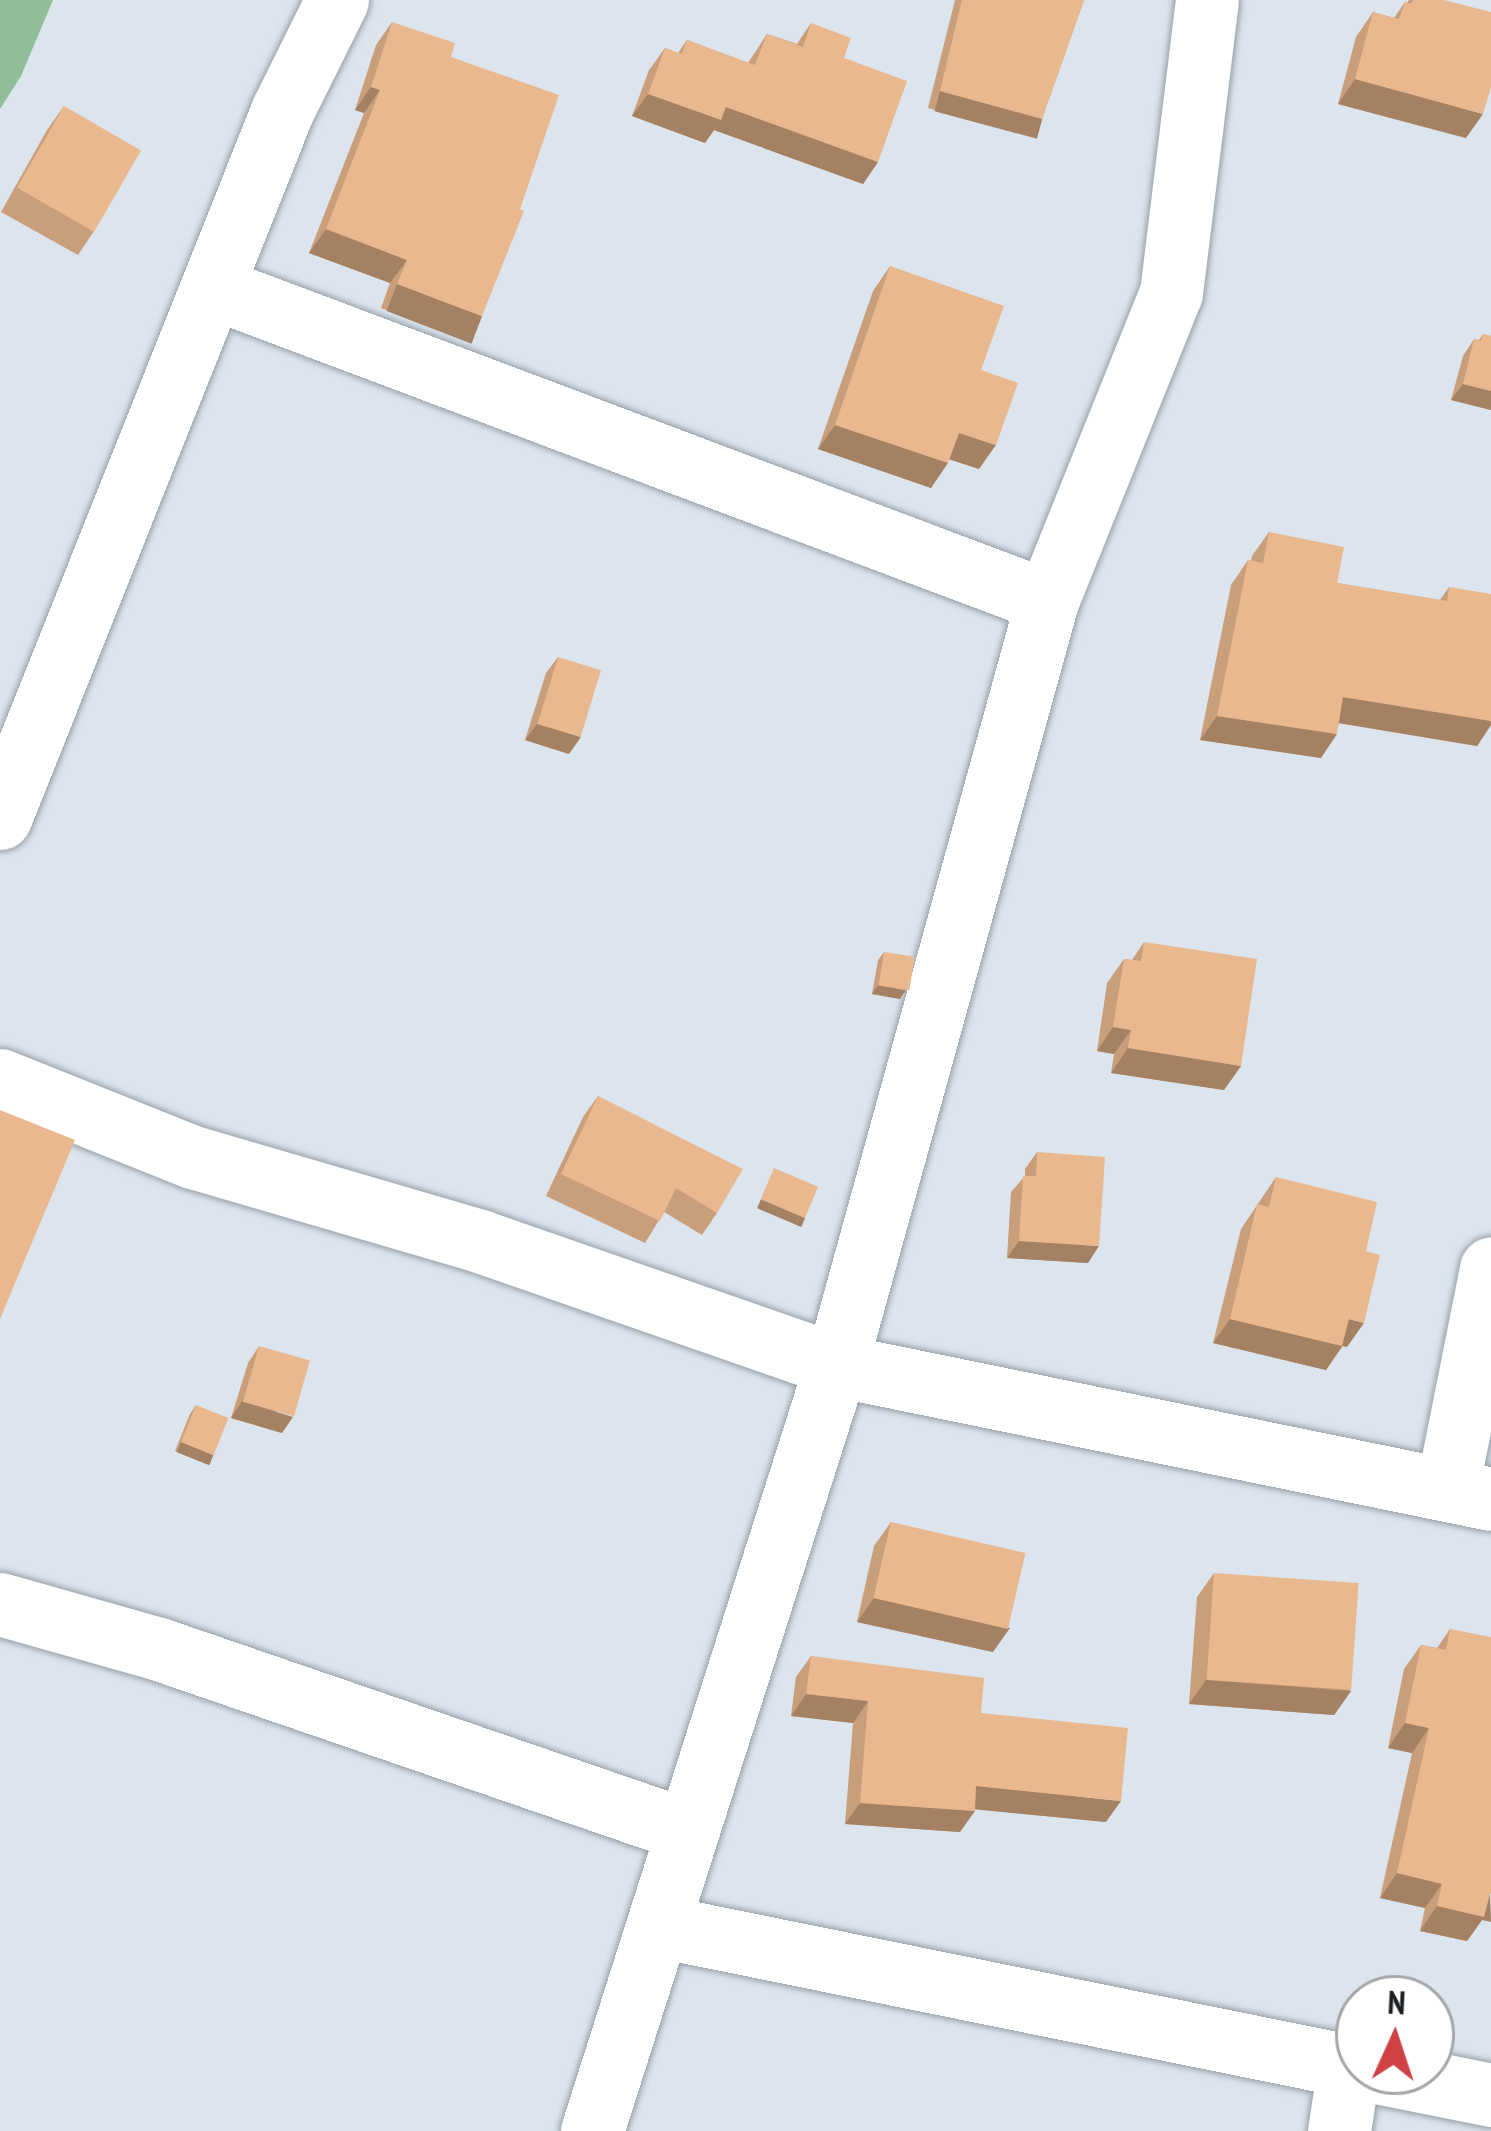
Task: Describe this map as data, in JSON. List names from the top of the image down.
{
  "north": "top"
}
